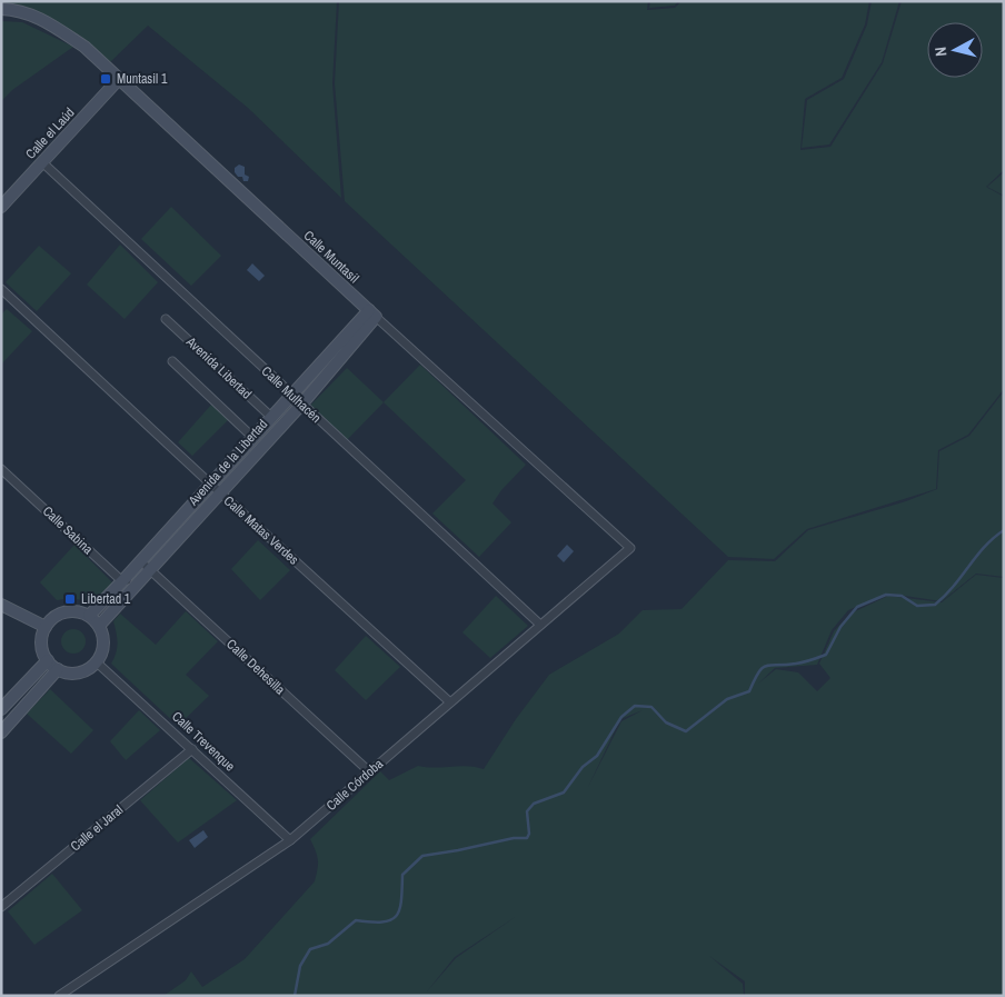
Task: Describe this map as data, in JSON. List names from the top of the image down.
{
  "streets": {
    "street": [
      "Calle el Laúd",
      "Calle Muntasil",
      "Avenida Libertad",
      "Calle Mulhacén",
      "Avenida de la Libertad",
      "Calle Sabina",
      "Calle Matas Verdes",
      "Calle Dehesilla",
      "Calle Trevenque",
      "Calle Córdoba",
      "Calle el Jaral"
    ]
  },
  "crossings": [
    ["Calle el Laúd", "Calle Muntasil"],
    ["Calle el Laúd", "Calle Mulhacén"],
    ["Calle Muntasil", "Avenida de la Libertad"],
    ["Calle Muntasil", "Calle Córdoba"],
    ["Avenida Libertad", "Avenida de la Libertad"],
    ["Calle Mulhacén", "Avenida de la Libertad"],
    ["Calle Mulhacén", "Calle Córdoba"],
    ["Avenida de la Libertad", "Calle Sabina"],
    ["Avenida de la Libertad", "Calle Matas Verdes"],
    ["Avenida de la Libertad", "Calle Dehesilla"],
    ["Avenida de la Libertad", "Calle Trevenque"],
    ["Calle Matas Verdes", "Calle Córdoba"],
    ["Calle Dehesilla", "Calle Córdoba"],
    ["Calle Trevenque", "Calle Córdoba"],
    ["Calle Trevenque", "Calle el Jaral"]
  ],
  "places": {
    "transit": ["Muntasil 1", "Libertad 1"]
  },
  "north": "left"
}
